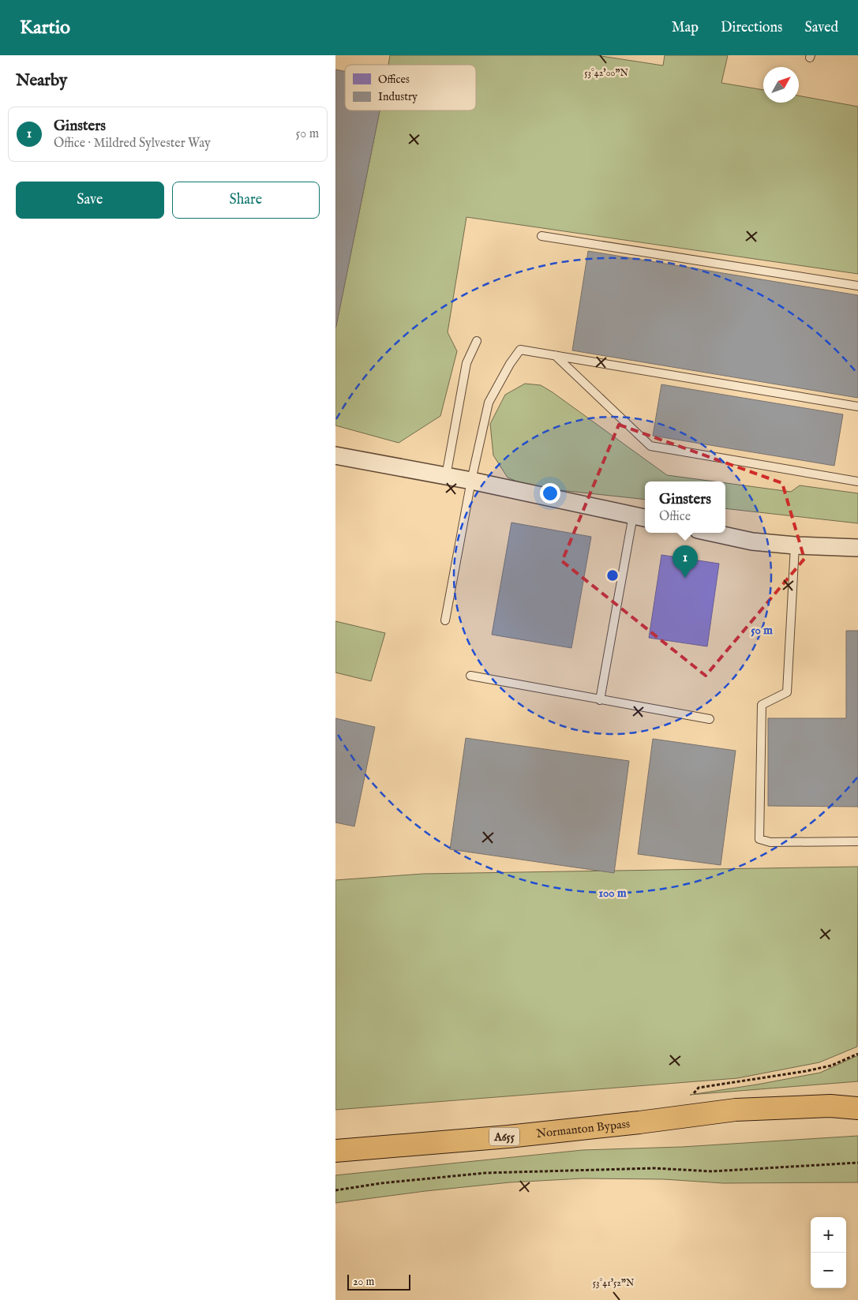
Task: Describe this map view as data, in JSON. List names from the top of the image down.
{
  "streets": {
    "main road": ["Normanton Bypass", "A655"]
  },
  "legend": ["Offices", "Industry"],
  "scale_bar": "20 m",
  "north": "top right",
  "page": {
    "header": "Kartio",
    "nav": ["Map", "Directions", "Saved"],
    "heading": "Nearby",
    "list": [
      {
        "mark": "1",
        "name": "Ginsters",
        "note": "Office · Mildred Sylvester Way",
        "value": "50 m"
      }
    ],
    "buttons": ["Save", "Share"],
    "popup": ["Ginsters", "Office"],
    "pins": "1",
    "map_buttons": ["+", "−"],
    "scale": "20 m"
  },
  "coordinates": ["53°42'00\"N", "53°41'52\"N"],
  "rings": ["50 m", "100 m"]
}
